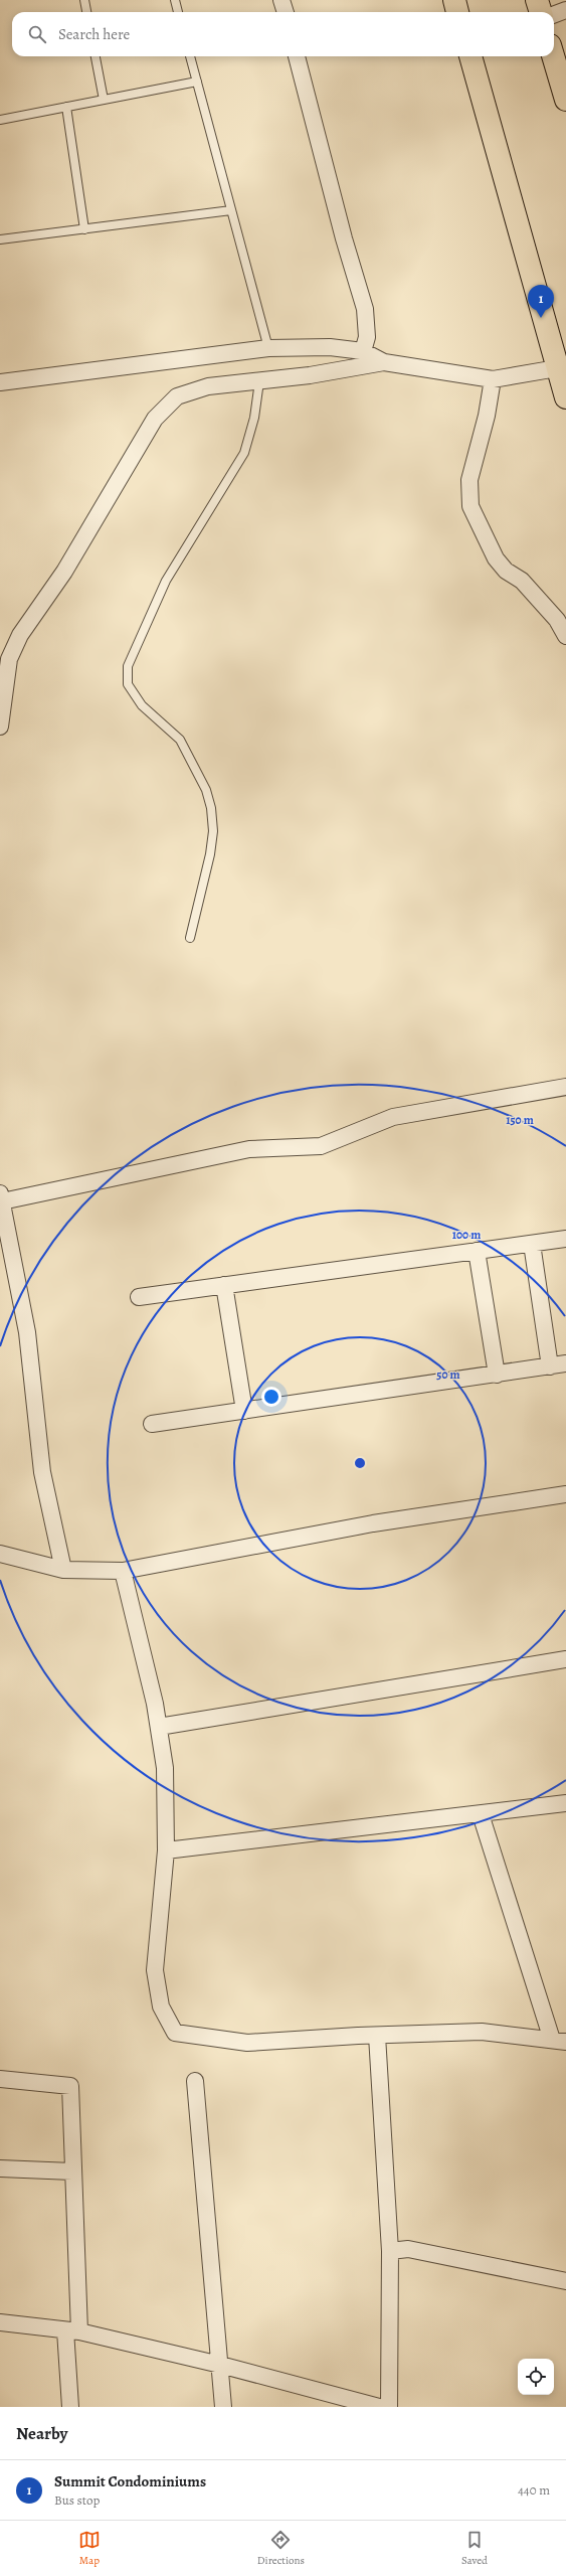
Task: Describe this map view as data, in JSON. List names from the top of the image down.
{
  "page": {
    "search": "Search here",
    "pins": "1",
    "heading": "Nearby",
    "list": [
      {
        "mark": "1",
        "name": "Summit Condominiums",
        "note": "Bus stop",
        "value": "440 m"
      }
    ],
    "nav": ["Map", "Directions", "Saved"]
  },
  "rings": ["150 m", "100 m", "50 m"]
}
